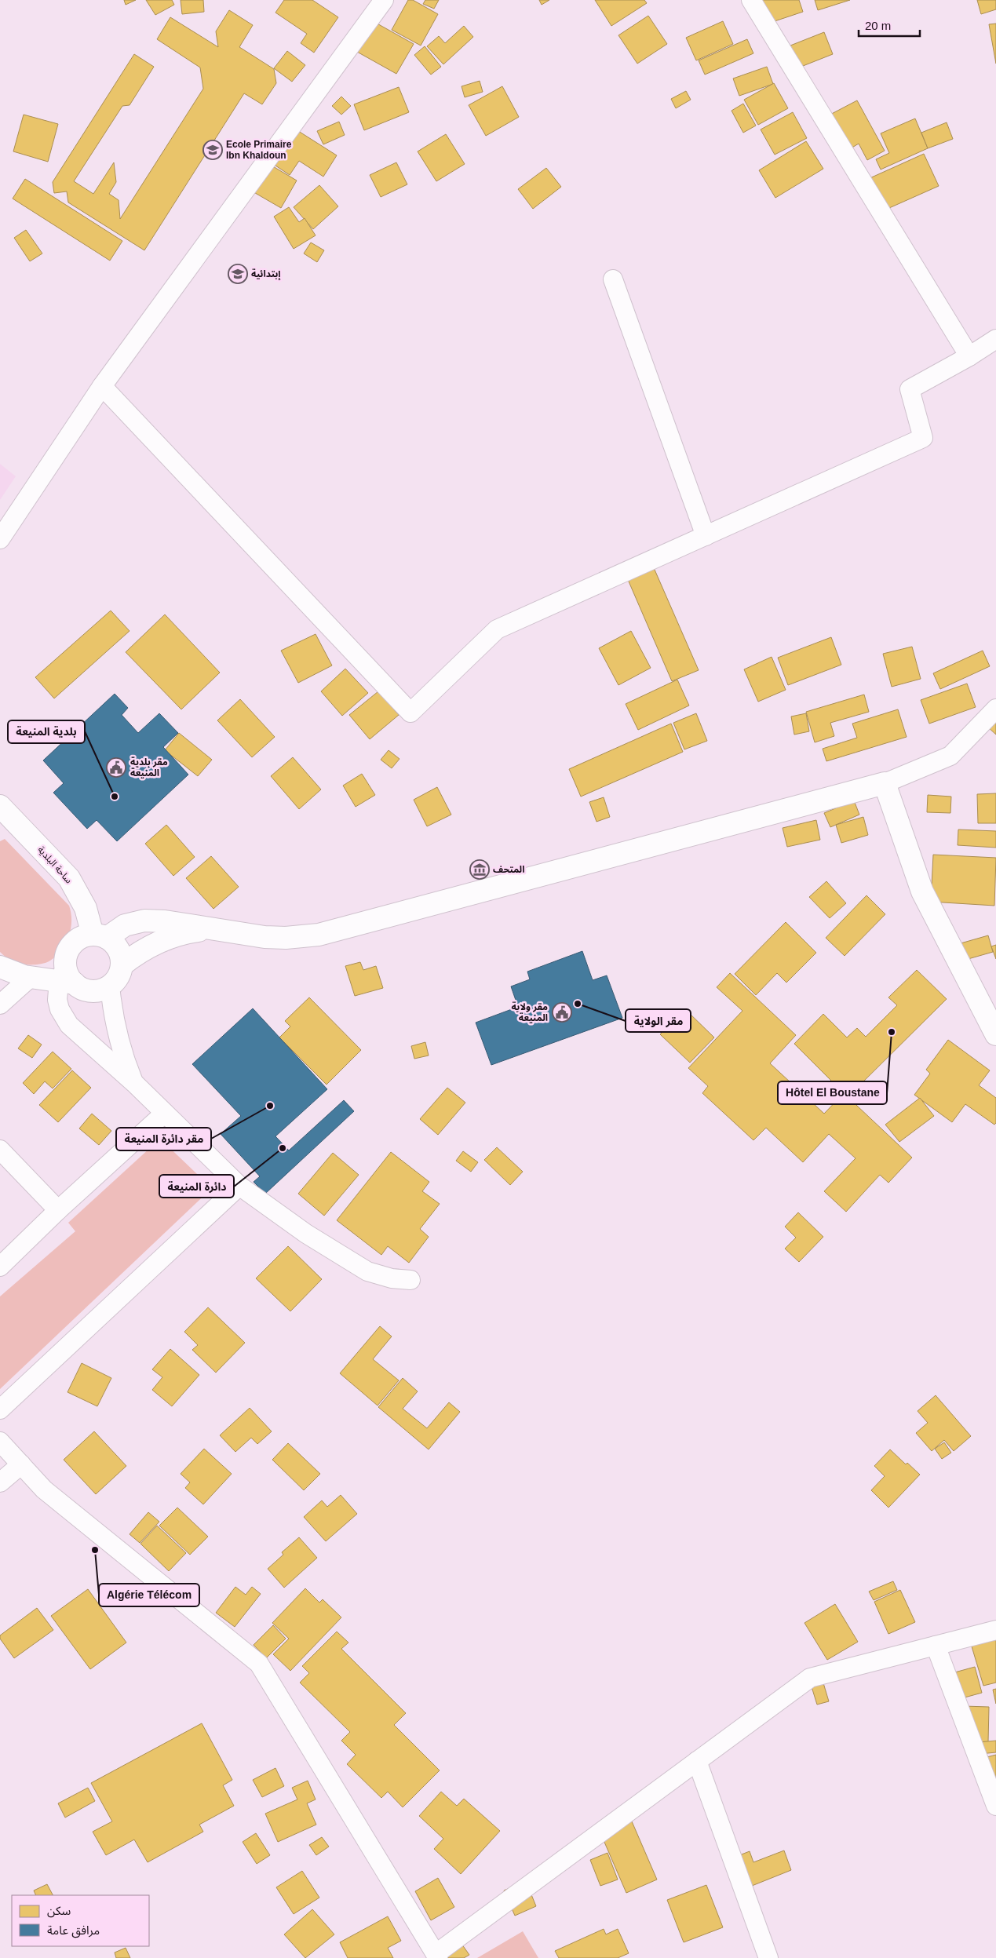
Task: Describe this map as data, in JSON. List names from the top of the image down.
{
  "streets": {
    "street": ["ساحة البلدية"]
  },
  "places": {
    "school or university": ["Ecole Primaire Ibn Khaldoun", "إبتدائية"],
    "public building": ["مقر بلدية المنيعة", "مقر ولاية المنيعة"],
    "other": [
      "بلدية المنيعة",
      "مقر الولاية",
      "Hôtel El Boustane",
      "مقر دائرة المنيعة",
      "دائرة المنيعة",
      "Algérie Télécom"
    ],
    "museum": ["المتحف"]
  },
  "legend": ["سكن", "مرافق عامة"],
  "scale_bar": "20 m"
}
